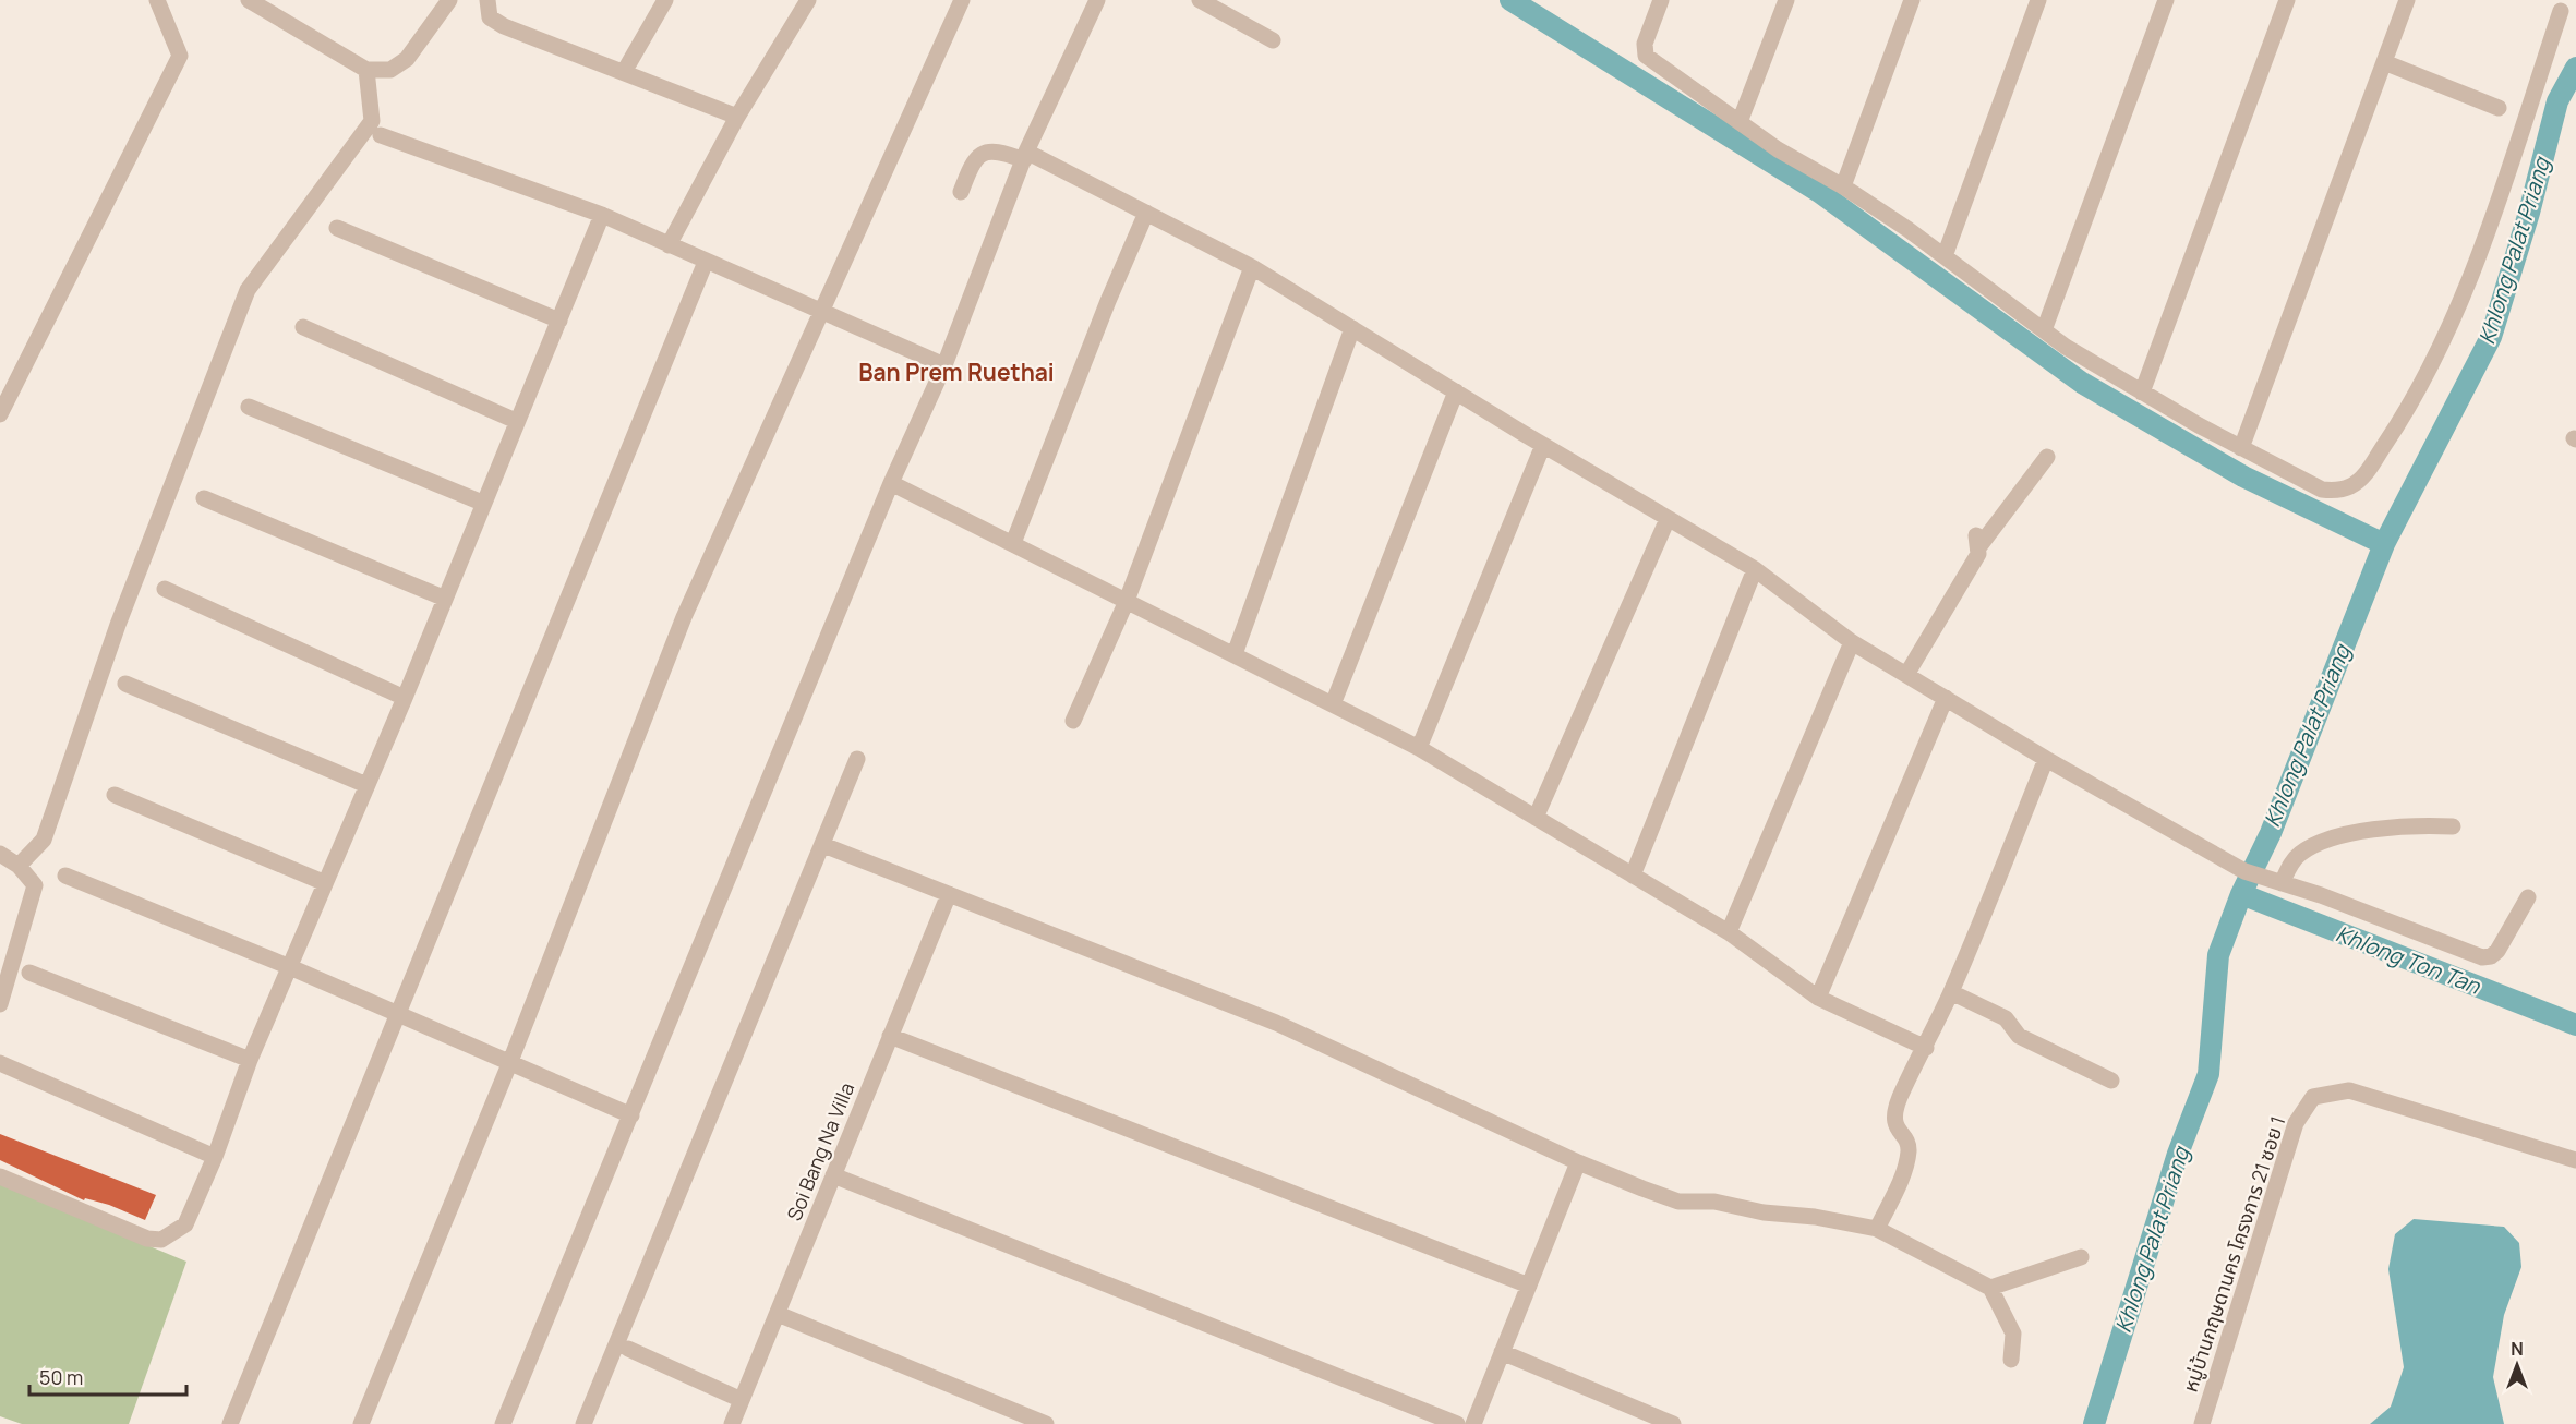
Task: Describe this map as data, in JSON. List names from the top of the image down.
{
  "streets": {
    "street": ["Soi Bang Na Villa", "หมู่บ้านกฤษดานคร โครงการ 21 ซอย 1"]
  },
  "districts": ["Ban Prem Ruethai"],
  "water": ["Khlong Palat Priang", "Khlong Ton Tan"],
  "scale_bar": "50 m",
  "north": "top"
}
